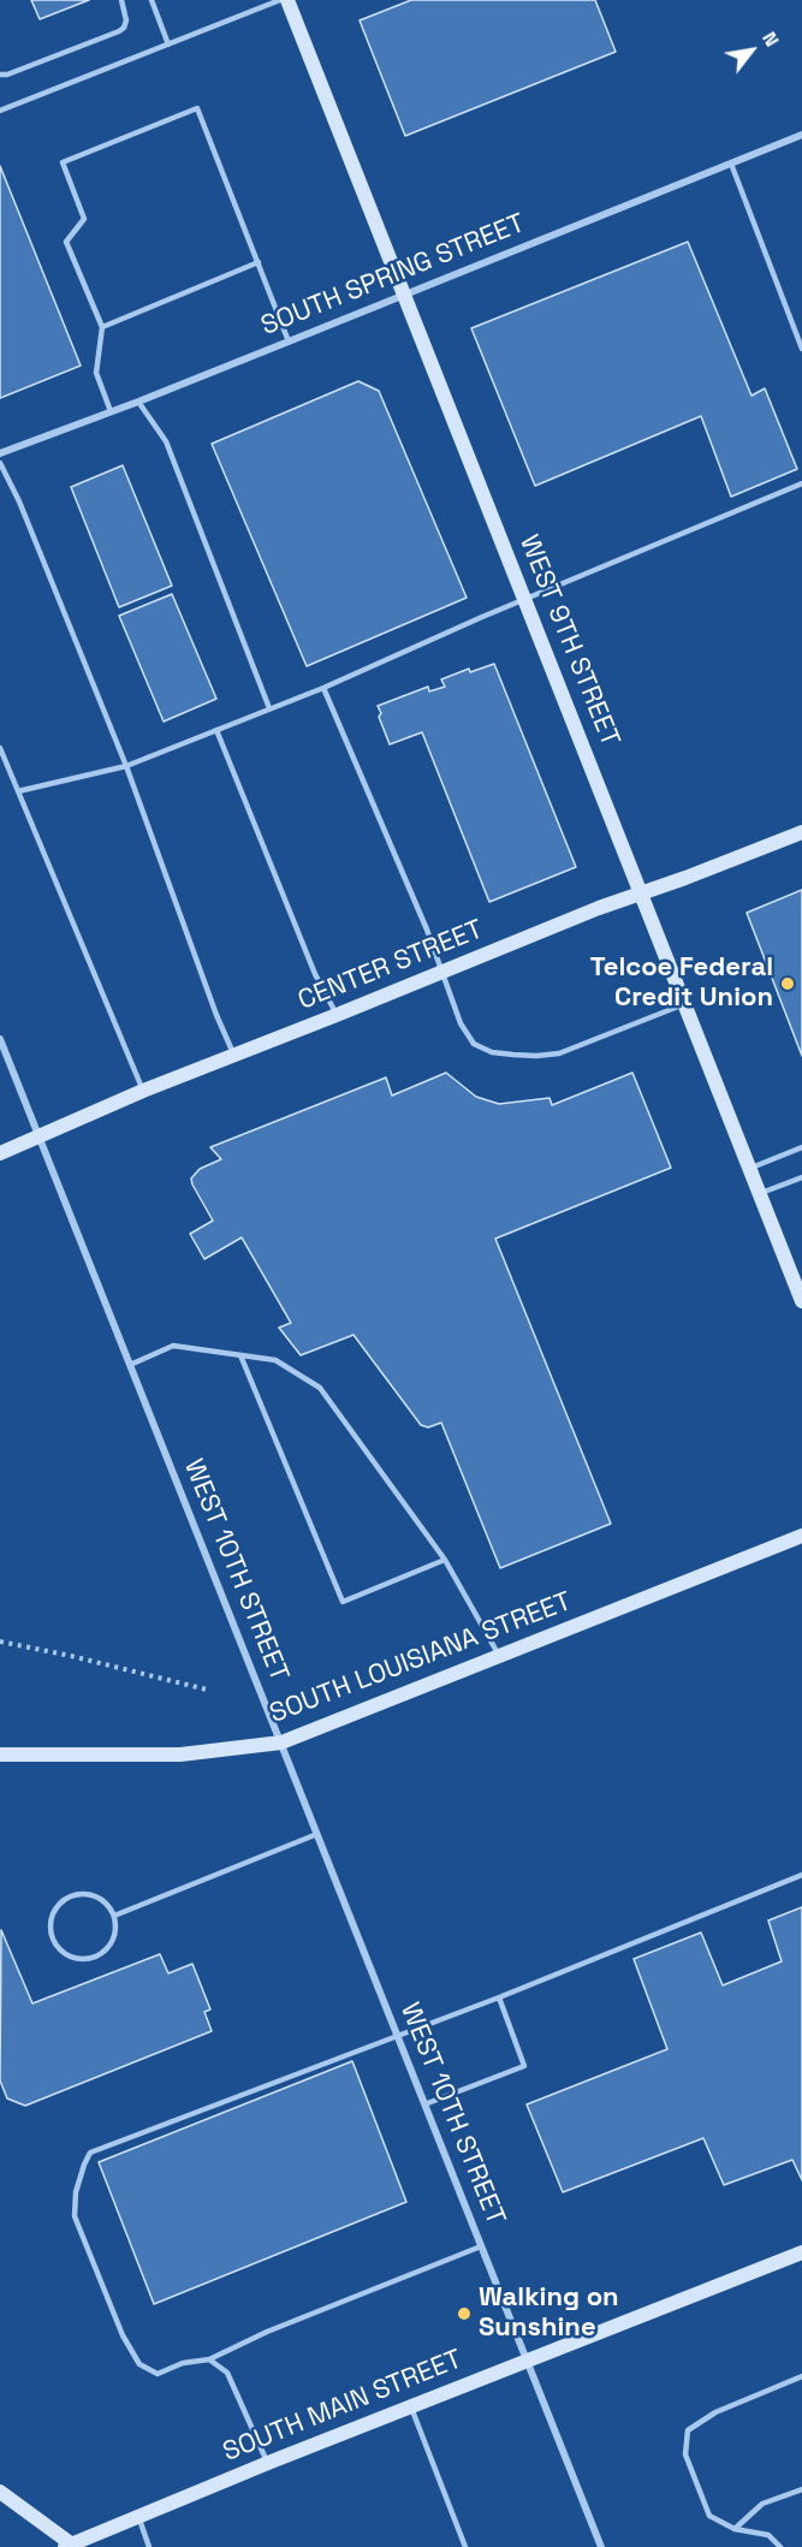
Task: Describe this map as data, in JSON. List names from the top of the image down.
{
  "streets": {
    "main road": [
      "WEST 9TH STREET",
      "CENTER STREET",
      "SOUTH LOUISIANA STREET",
      "SOUTH MAIN STREET"
    ],
    "street": ["SOUTH SPRING STREET", "WEST 10TH STREET"]
  },
  "crossings": [
    ["SOUTH SPRING STREET", "WEST 9TH STREET"],
    ["WEST 9TH STREET", "CENTER STREET"],
    ["CENTER STREET", "WEST 10TH STREET"],
    ["WEST 10TH STREET", "SOUTH LOUISIANA STREET"],
    ["WEST 10TH STREET", "SOUTH MAIN STREET"]
  ],
  "places": ["Telcoe Federal Credit Union", "Walking on Sunshine"],
  "north": "top right"
}
